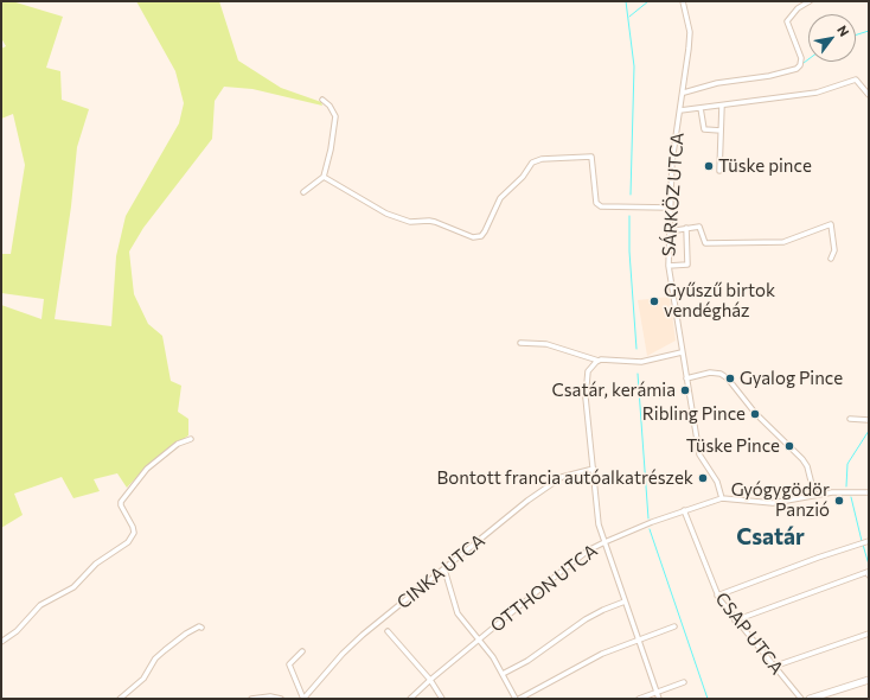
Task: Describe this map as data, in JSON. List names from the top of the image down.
{
  "streets": {
    "street": [
      "SÁRKÖZ UTCA",
      "CINKA UTCA",
      "OTTHON UTCA",
      "CSAP UTCA"
    ]
  },
  "crossings": [
    ["SÁRKÖZ UTCA", "OTTHON UTCA"],
    ["OTTHON UTCA", "CSAP UTCA"]
  ],
  "districts": ["Csatár"],
  "places": [
    "Tüske pince",
    "Gyűszű birtok vendégház",
    "Gyalog Pince",
    "Csatár, kerámia",
    "Ribling Pince",
    "Tüske Pince",
    "Bontott francia autóalkatrészek",
    "Gyógygödör Panzió"
  ],
  "north": "top right"
}
